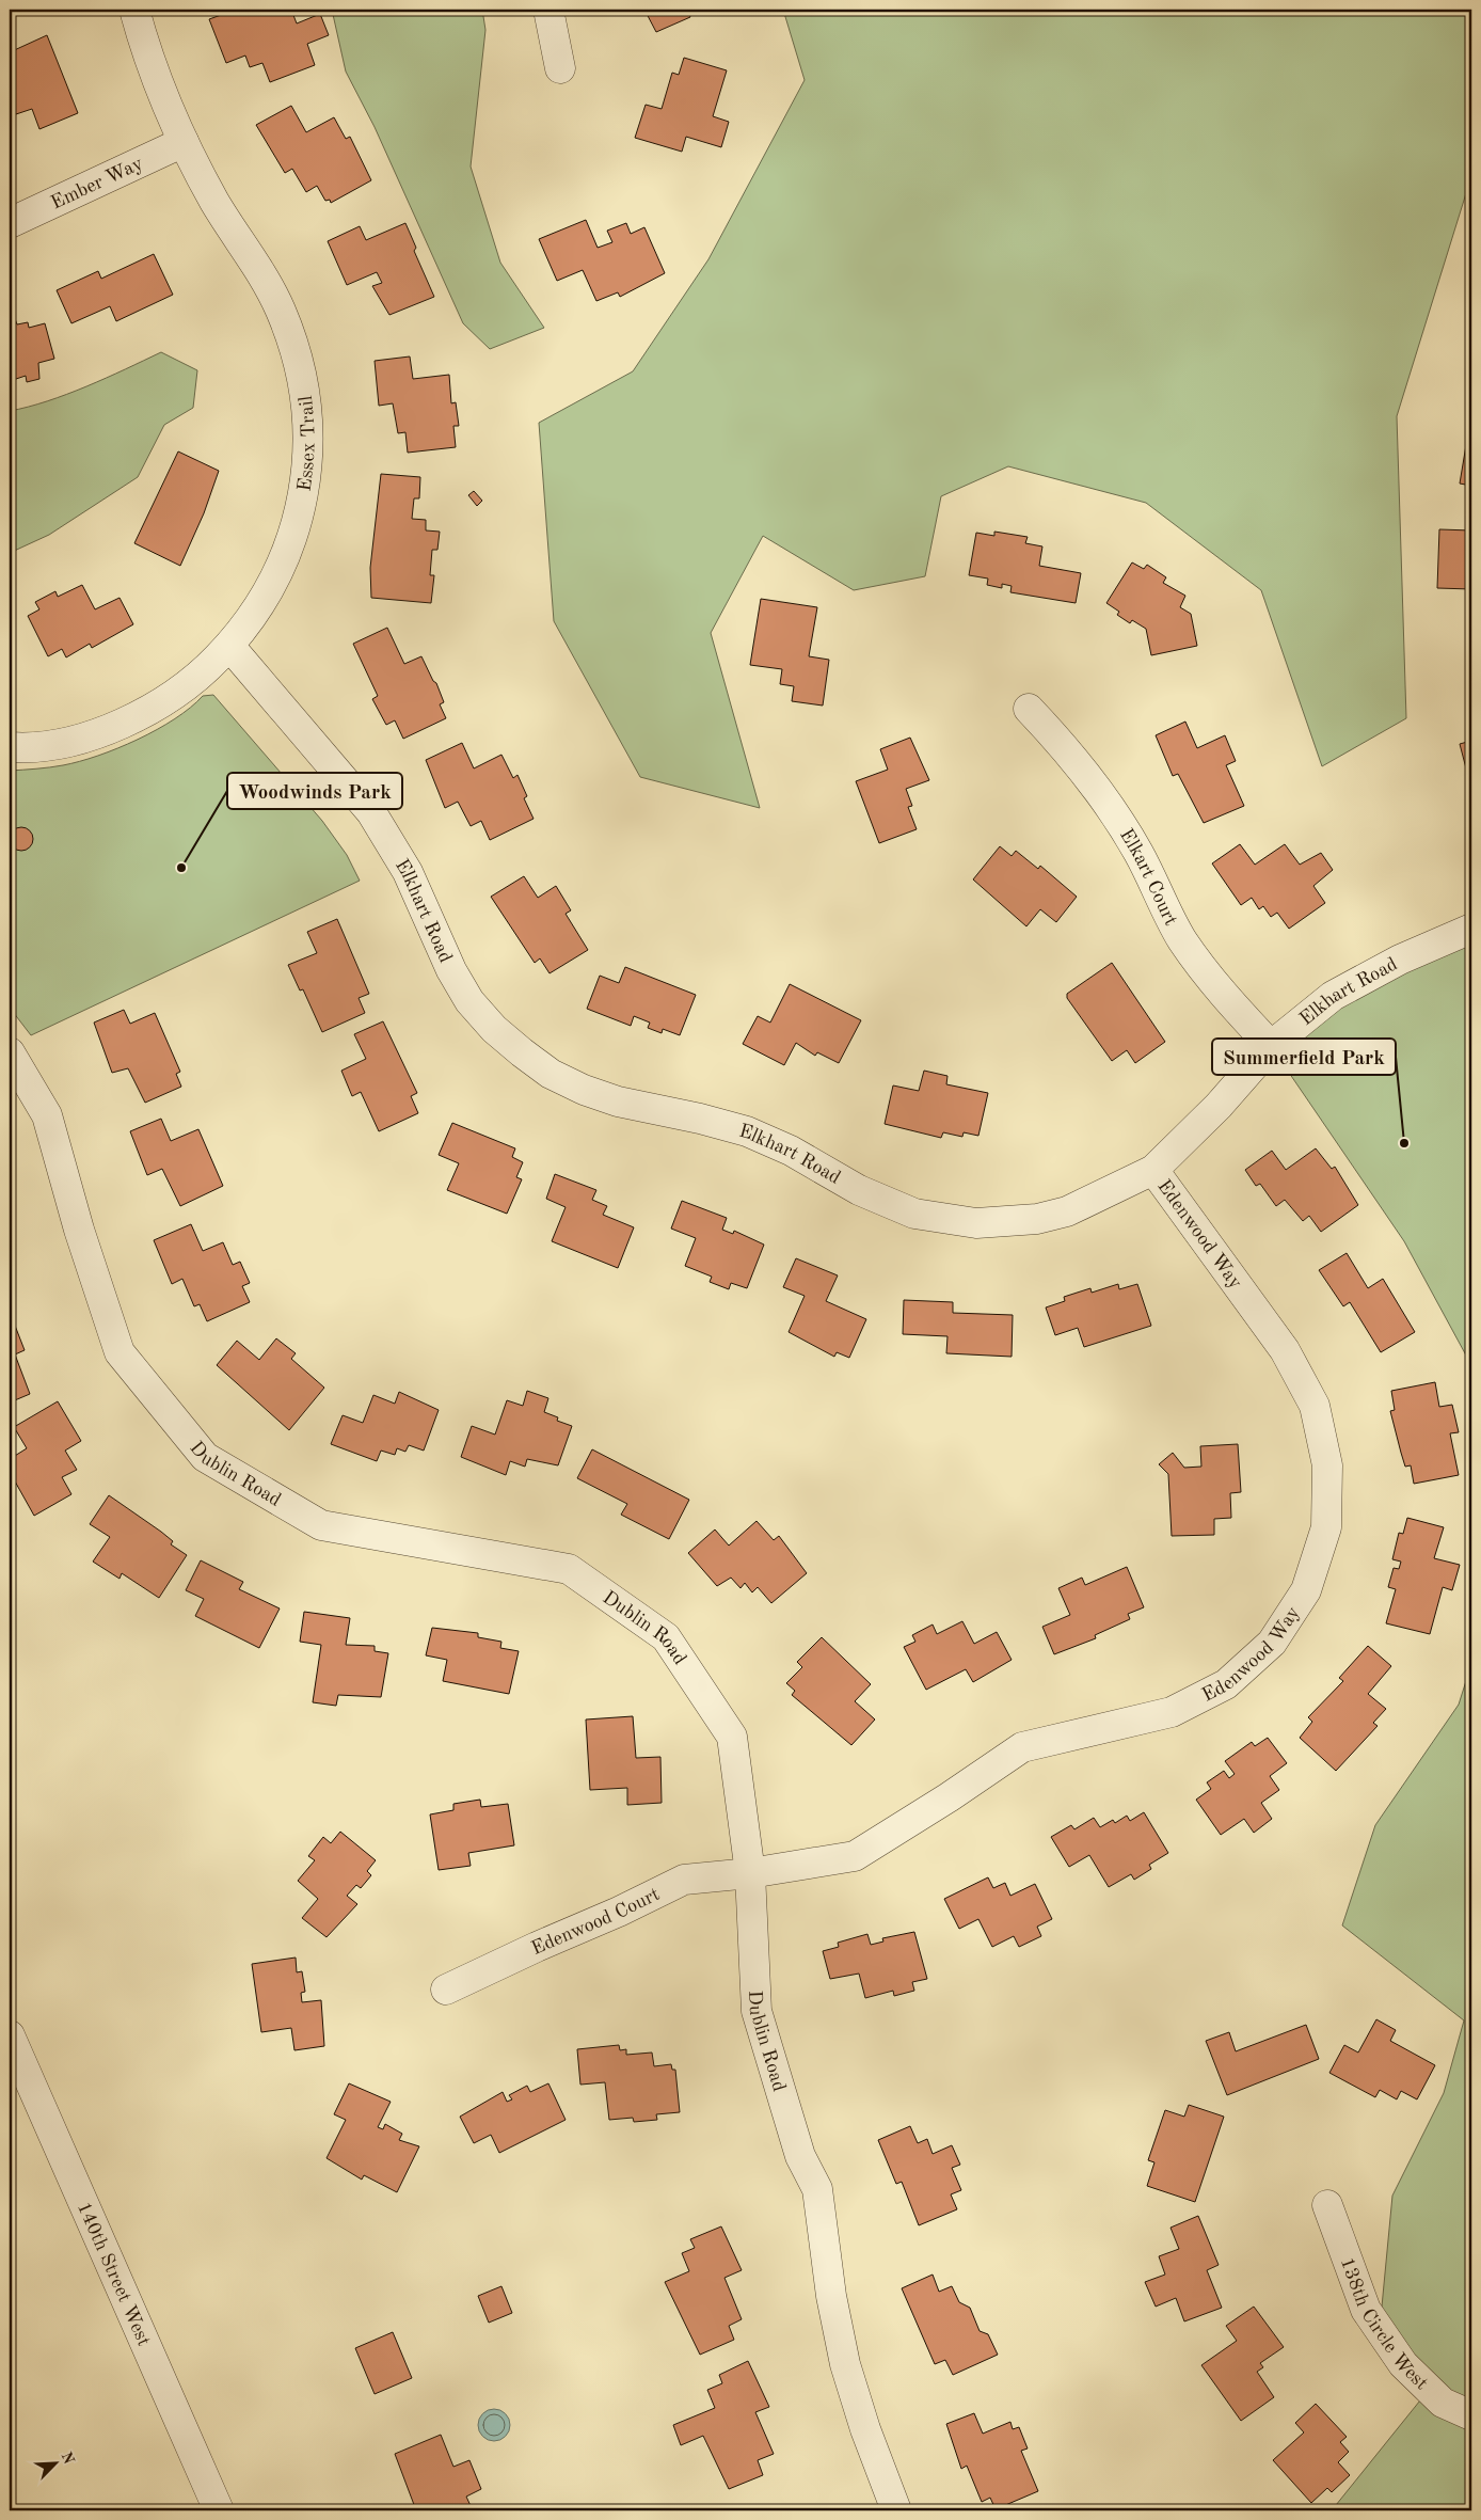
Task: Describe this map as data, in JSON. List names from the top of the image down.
{
  "streets": {
    "street": [
      "Ember Way",
      "Essex Trail",
      "Elkart Court",
      "Elkhart Road",
      "Edenwood Way",
      "Dublin Road",
      "Edenwood Court",
      "140th Street West",
      "138th Circle West"
    ]
  },
  "crossings": [
    ["Ember Way", "Essex Trail"],
    ["Essex Trail", "Elkhart Road"],
    ["Elkart Court", "Elkhart Road"],
    ["Elkhart Road", "Edenwood Way"],
    ["Edenwood Way", "Dublin Road"],
    ["Edenwood Way", "Edenwood Court"],
    ["Dublin Road", "Edenwood Court"]
  ],
  "places": ["Woodwinds Park", "Summerfield Park"],
  "north": "top right"
}
